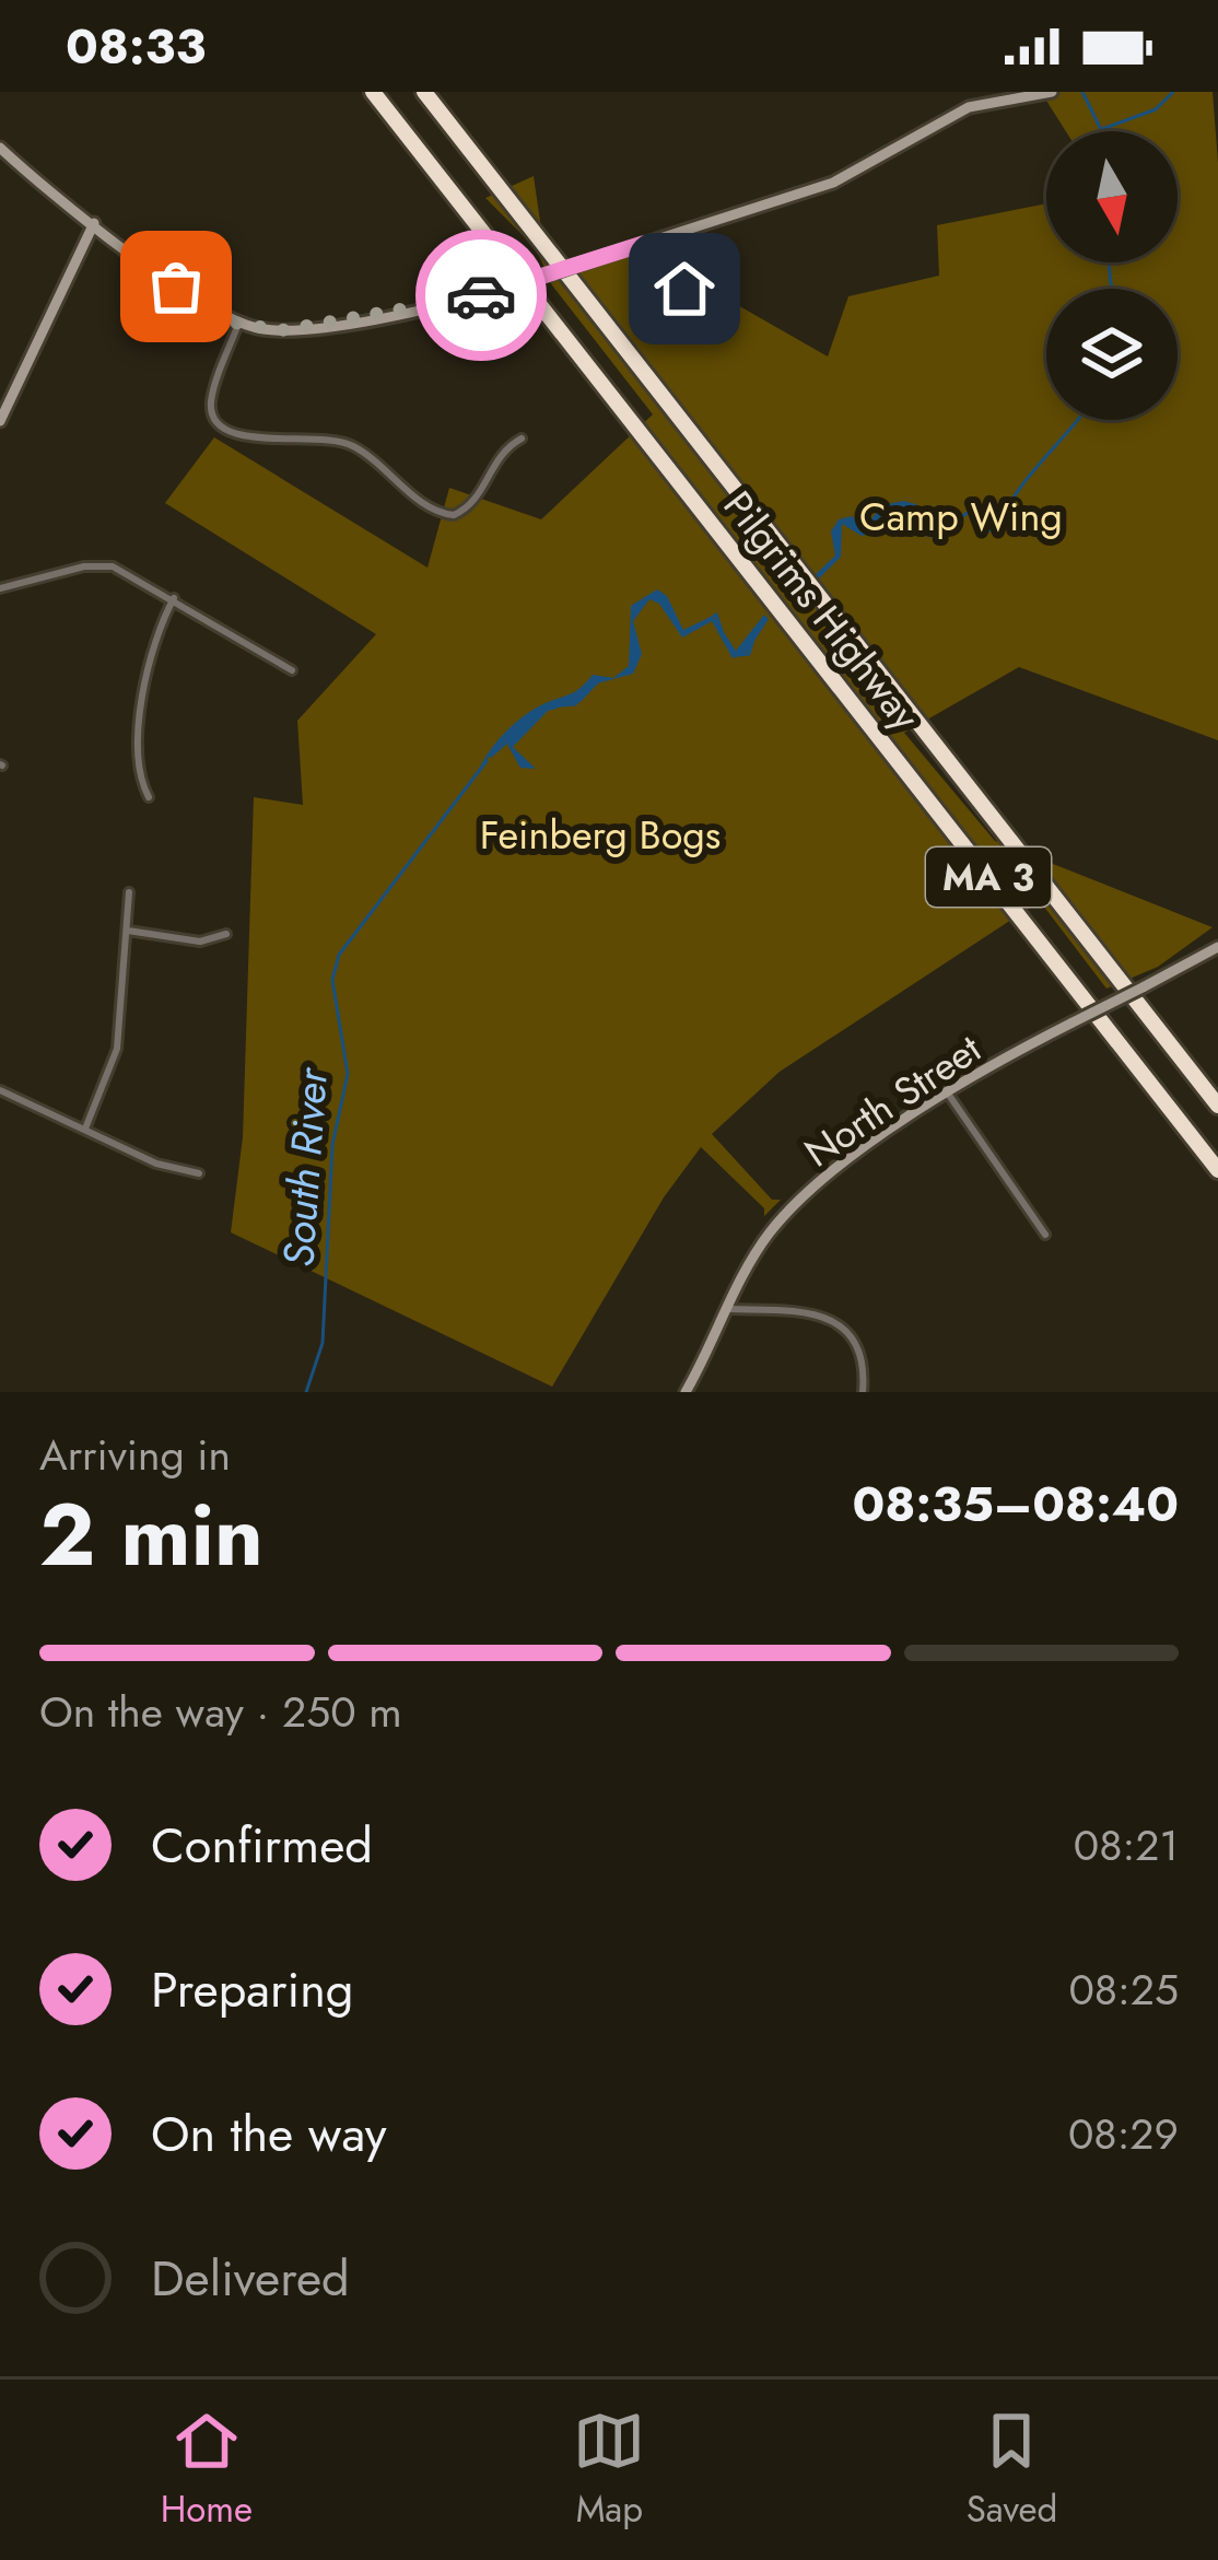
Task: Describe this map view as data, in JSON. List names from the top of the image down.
{
  "streets": {
    "highway": ["Pilgrims Highway", "MA 3"],
    "main road": ["North Street"]
  },
  "water": ["South River"],
  "parks": ["Camp Wing", "Feinberg Bogs"],
  "north": "bottom",
  "page": {
    "status": "08:33",
    "heading": ["2 min", "Arriving in", "08:35–08:40"],
    "bar": "On the way · 250 m",
    "list": [
      ["Confirmed", "08:21"],
      ["Preparing", "08:25"],
      ["On the way", "08:29"],
      "Delivered"
    ],
    "tabs": ["Home", "Map", "Saved"]
  }
}
